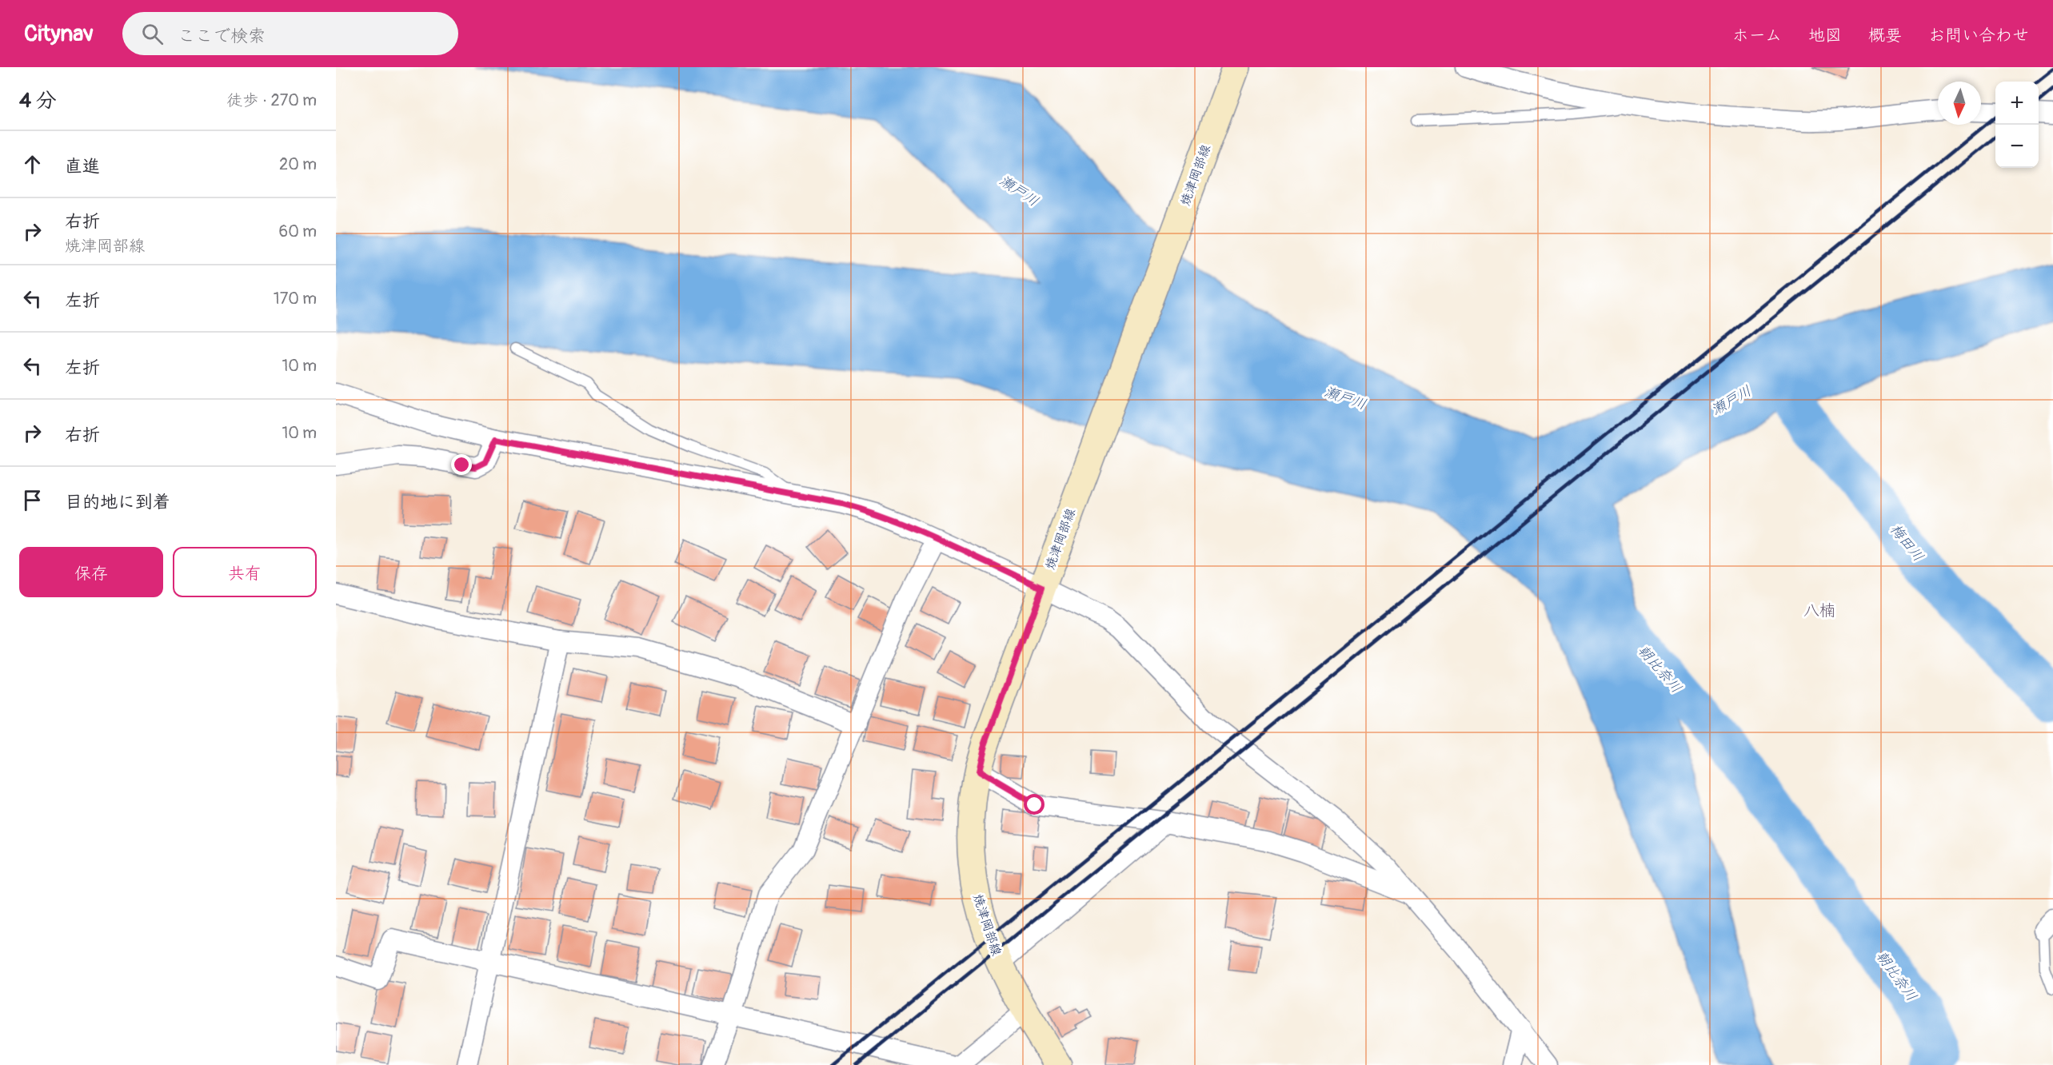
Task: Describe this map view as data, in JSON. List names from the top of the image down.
{
  "streets": {
    "main road": ["焼津岡部線"]
  },
  "districts": ["八楠"],
  "water": ["瀬戸川", "梅田川", "朝比奈川"],
  "north": "bottom",
  "page": {
    "header": "Citynav",
    "search": "ここで検索",
    "nav": [
      "ホーム",
      "地図",
      "概要",
      "お問い合わせ"
    ],
    "heading": ["4 分", "徒歩 · 270 m"],
    "map_buttons": ["+", "−"],
    "list": [
      ["直進", "20 m"],
      ["右折", "焼津岡部線", "60 m"],
      ["左折", "170 m"],
      ["左折", "10 m"],
      ["右折", "10 m"],
      "目的地に到着"
    ],
    "buttons": ["保存", "共有"]
  }
}
